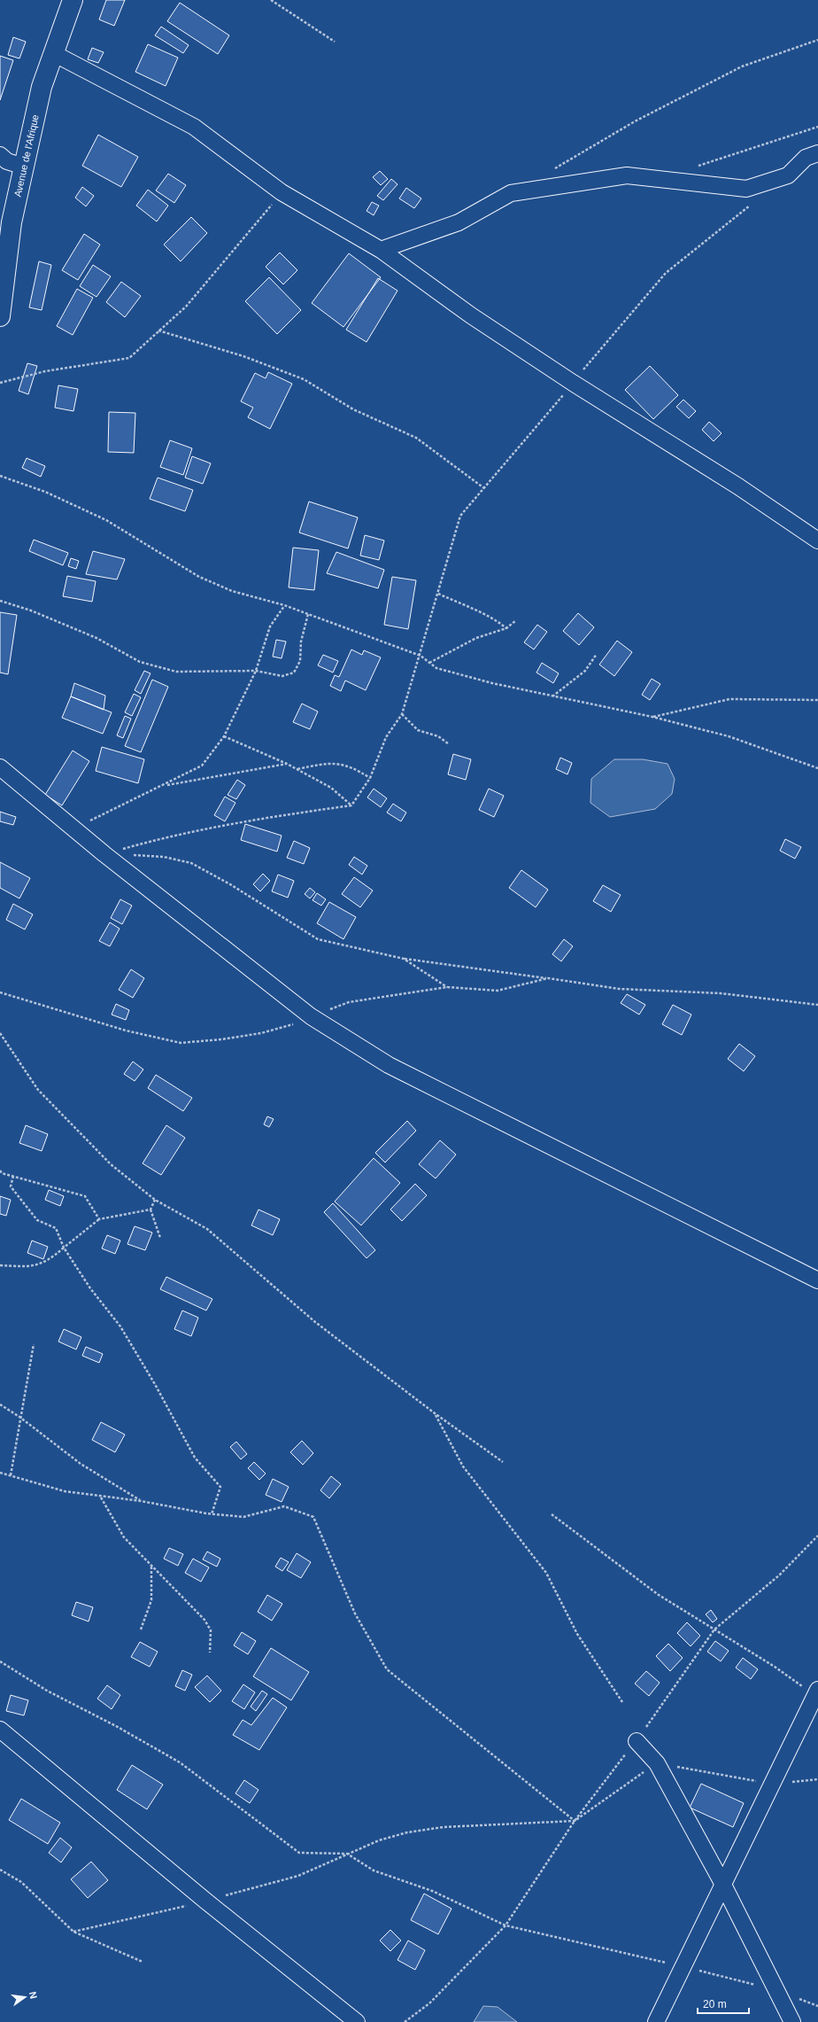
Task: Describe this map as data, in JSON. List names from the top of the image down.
{
  "streets": {
    "main road": ["Avenue de l'Afrique"]
  },
  "scale_bar": "20 m",
  "north": "right"
}
